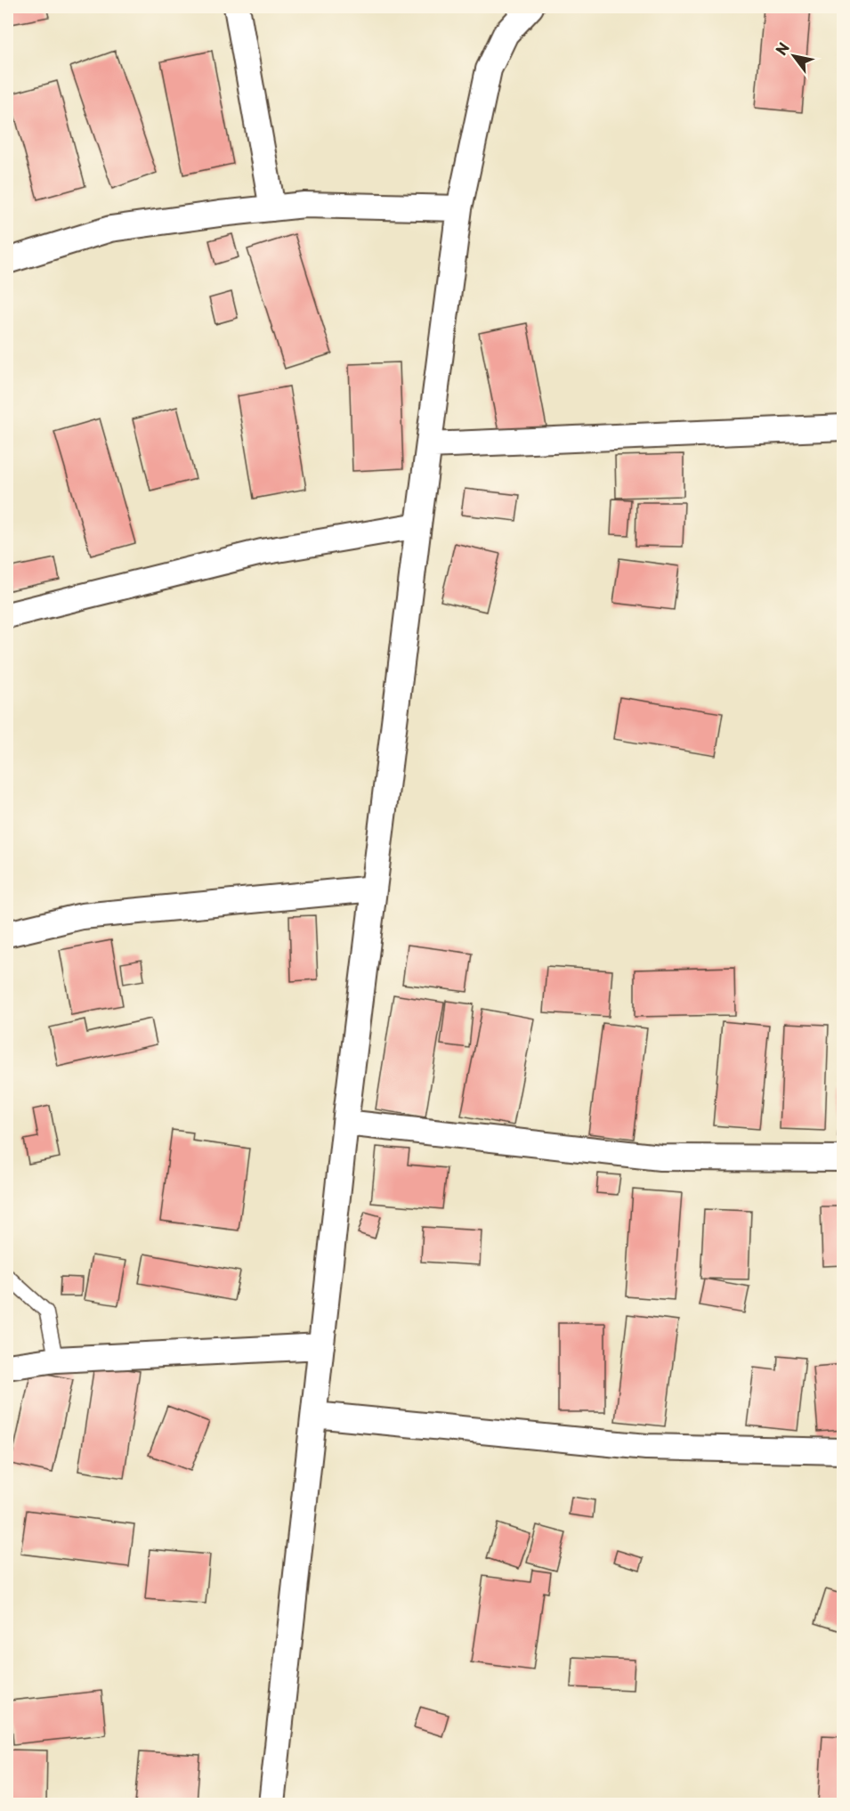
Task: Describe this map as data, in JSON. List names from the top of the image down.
{
  "north": "top left"
}
